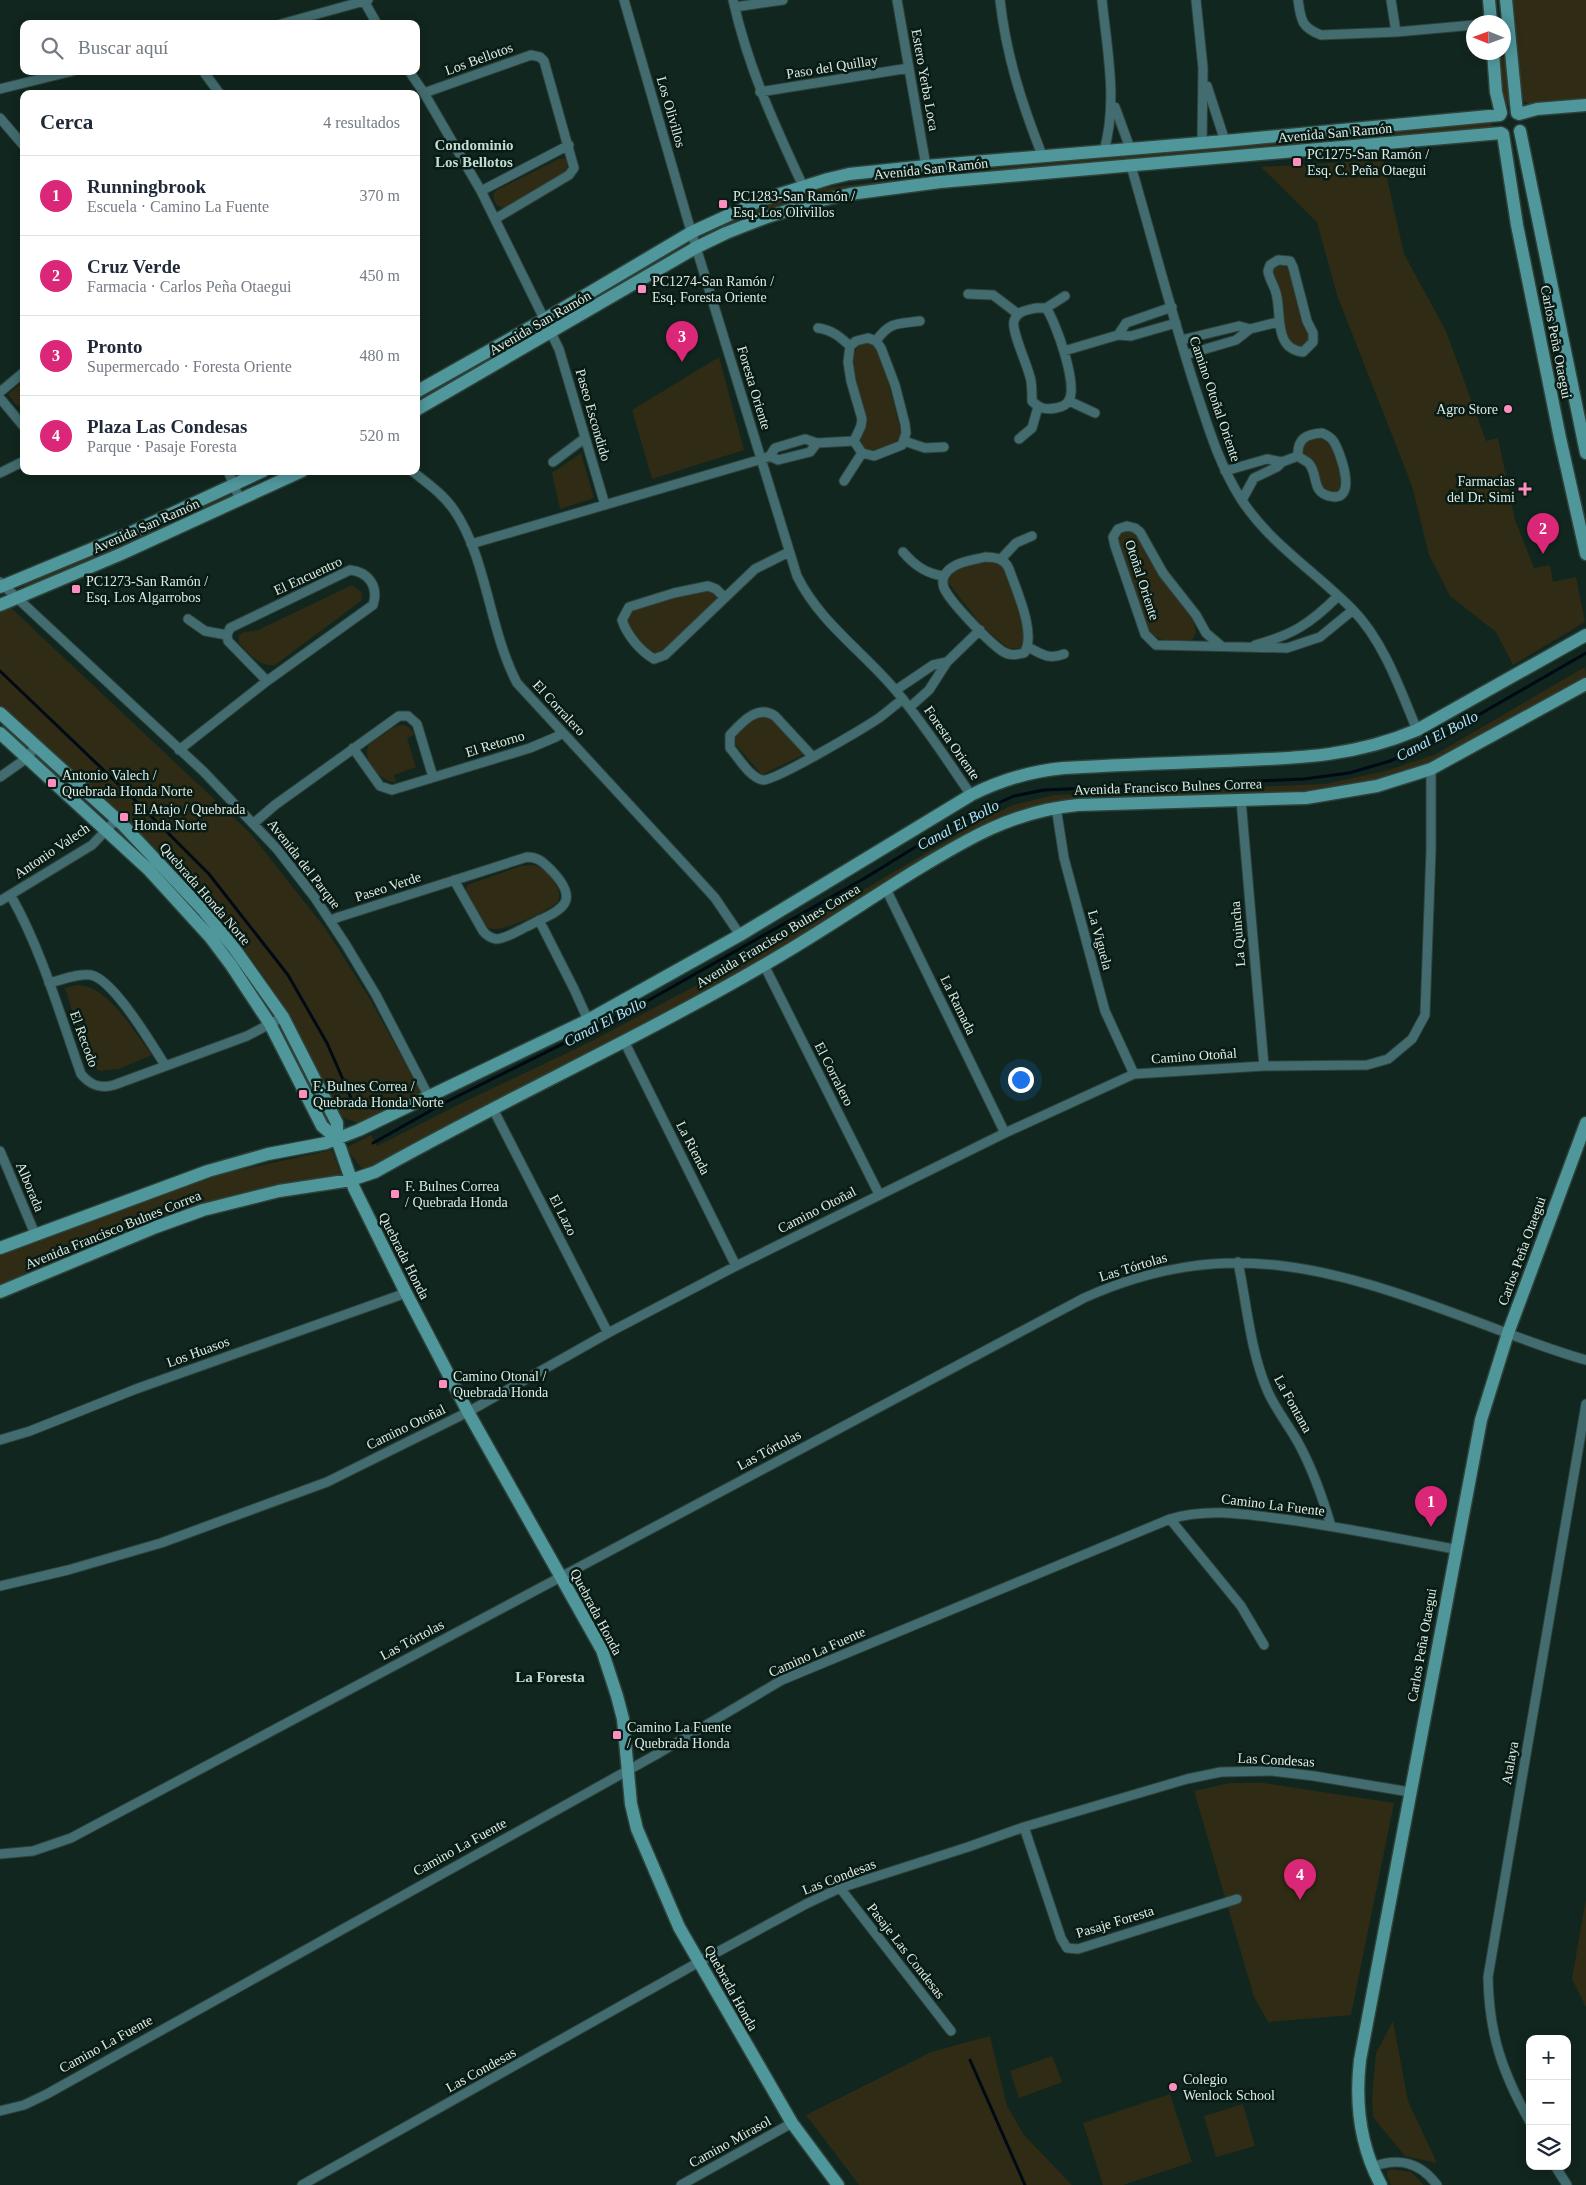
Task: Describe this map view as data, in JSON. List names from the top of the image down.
{
  "streets": {
    "street": [
      "Los Bellotos",
      "Paso del Quillay",
      "Estero Yerba Loca",
      "Los Olivillos",
      "Avenida San Ramón",
      "Carlos Peña Otaegui",
      "Foresta Oriente",
      "Camino Otoñal Oriente",
      "Paseo Escondido",
      "El Encuentro",
      "Otoñal Oriente",
      "El Corralero",
      "El Retorno",
      "Avenida Francisco Bulnes Correa",
      "Antonio Valech",
      "Avenida del Parque",
      "Paseo Verde",
      "Quebrada Honda Norte",
      "La Quincha",
      "La Viguela",
      "La Ramada",
      "El Recodo",
      "Camino Otoñal",
      "La Rienda",
      "Alborada",
      "El Lazo",
      "Quebrada Honda",
      "Las Tórtolas",
      "Los Huasos",
      "La Fontana",
      "Camino La Fuente",
      "Las Condesas",
      "Atalaya",
      "Pasaje Foresta",
      "Pasaje Las Condesas",
      "Camino Mirasol"
    ]
  },
  "crossings": [
    ["Paso del Quillay", "Estero Yerba Loca"],
    ["Estero Yerba Loca", "Avenida San Ramón"],
    ["Los Olivillos", "Avenida San Ramón"],
    ["Los Olivillos", "Foresta Oriente"],
    ["Avenida San Ramón", "Carlos Peña Otaegui"],
    ["Avenida San Ramón", "Foresta Oriente"],
    ["Avenida San Ramón", "Camino Otoñal Oriente"],
    ["Avenida San Ramón", "Paseo Escondido"],
    ["Avenida San Ramón", "Avenida del Parque"],
    ["Carlos Peña Otaegui", "Las Tórtolas"],
    ["Carlos Peña Otaegui", "Camino La Fuente"],
    ["Carlos Peña Otaegui", "Las Condesas"],
    ["Foresta Oriente", "Avenida Francisco Bulnes Correa"],
    ["Camino Otoñal Oriente", "Otoñal Oriente"],
    ["Camino Otoñal Oriente", "Avenida Francisco Bulnes Correa"],
    ["El Encuentro", "Avenida del Parque"],
    ["El Corralero", "El Retorno"],
    ["El Corralero", "Avenida Francisco Bulnes Correa"],
    ["El Corralero", "Camino Otoñal"],
    ["Avenida Francisco Bulnes Correa", "Avenida del Parque"],
    ["Avenida Francisco Bulnes Correa", "Quebrada Honda Norte"],
    ["Avenida Francisco Bulnes Correa", "La Quincha"],
    ["Avenida Francisco Bulnes Correa", "La Viguela"],
    ["Avenida Francisco Bulnes Correa", "La Ramada"],
    ["Avenida Francisco Bulnes Correa", "Camino Otoñal"],
    ["Avenida Francisco Bulnes Correa", "La Rienda"],
    ["Avenida Francisco Bulnes Correa", "Alborada"],
    ["Avenida Francisco Bulnes Correa", "El Lazo"],
    ["Avenida Francisco Bulnes Correa", "Quebrada Honda"],
    ["Antonio Valech", "Quebrada Honda Norte"],
    ["Antonio Valech", "El Recodo"],
    ["Avenida del Parque", "Paseo Verde"],
    ["Quebrada Honda Norte", "El Recodo"],
    ["Quebrada Honda Norte", "Quebrada Honda"],
    ["La Quincha", "Camino Otoñal"],
    ["La Viguela", "Camino Otoñal"],
    ["La Ramada", "Camino Otoñal"],
    ["Camino Otoñal", "La Rienda"],
    ["Camino Otoñal", "El Lazo"],
    ["Camino Otoñal", "Quebrada Honda"],
    ["Quebrada Honda", "Las Tórtolas"],
    ["Quebrada Honda", "Los Huasos"],
    ["Quebrada Honda", "Camino La Fuente"],
    ["Quebrada Honda", "Las Condesas"],
    ["Quebrada Honda", "Camino Mirasol"],
    ["Las Tórtolas", "La Fontana"],
    ["La Fontana", "Camino La Fuente"],
    ["Las Condesas", "Pasaje Foresta"],
    ["Las Condesas", "Pasaje Las Condesas"]
  ],
  "districts": ["Condominio Los Bellotos", "La Foresta"],
  "water": ["Canal El Bollo"],
  "places": {
    "transit": [
      "PC1275-San Ramón / Esq. C. Peña Otaegui",
      "PC1283-San Ramón / Esq. Los Olivillos",
      "PC1274-San Ramón / Esq. Foresta Oriente",
      "PC1273-San Ramón / Esq. Los Algarrobos",
      "Antonio Valech / Quebrada Honda Norte",
      "El Atajo / Quebrada Honda Norte",
      "F. Bulnes Correa / Quebrada Honda Norte",
      "F. Bulnes Correa / Quebrada Honda",
      "Camino Otonal / Quebrada Honda",
      "Camino La Fuente / Quebrada Honda"
    ],
    "other": ["Agro Store", "Colegio Wenlock School"],
    "health": ["Farmacias del Dr. Simi"]
  },
  "north": "left",
  "page": {
    "search": "Buscar aquí",
    "heading": ["Cerca", "4 resultados"],
    "list": [
      {
        "mark": "1",
        "name": "Runningbrook",
        "note": "Escuela · Camino La Fuente",
        "value": "370 m"
      },
      {
        "mark": "2",
        "name": "Cruz Verde",
        "note": "Farmacia · Carlos Peña Otaegui",
        "value": "450 m"
      },
      {
        "mark": "3",
        "name": "Pronto",
        "note": "Supermercado · Foresta Oriente",
        "value": "480 m"
      },
      {
        "mark": "4",
        "name": "Plaza Las Condesas",
        "note": "Parque · Pasaje Foresta",
        "value": "520 m"
      }
    ],
    "pins": [
      "3",
      "2",
      "1",
      "4"
    ],
    "map_buttons": ["+", "−"]
  }
}
